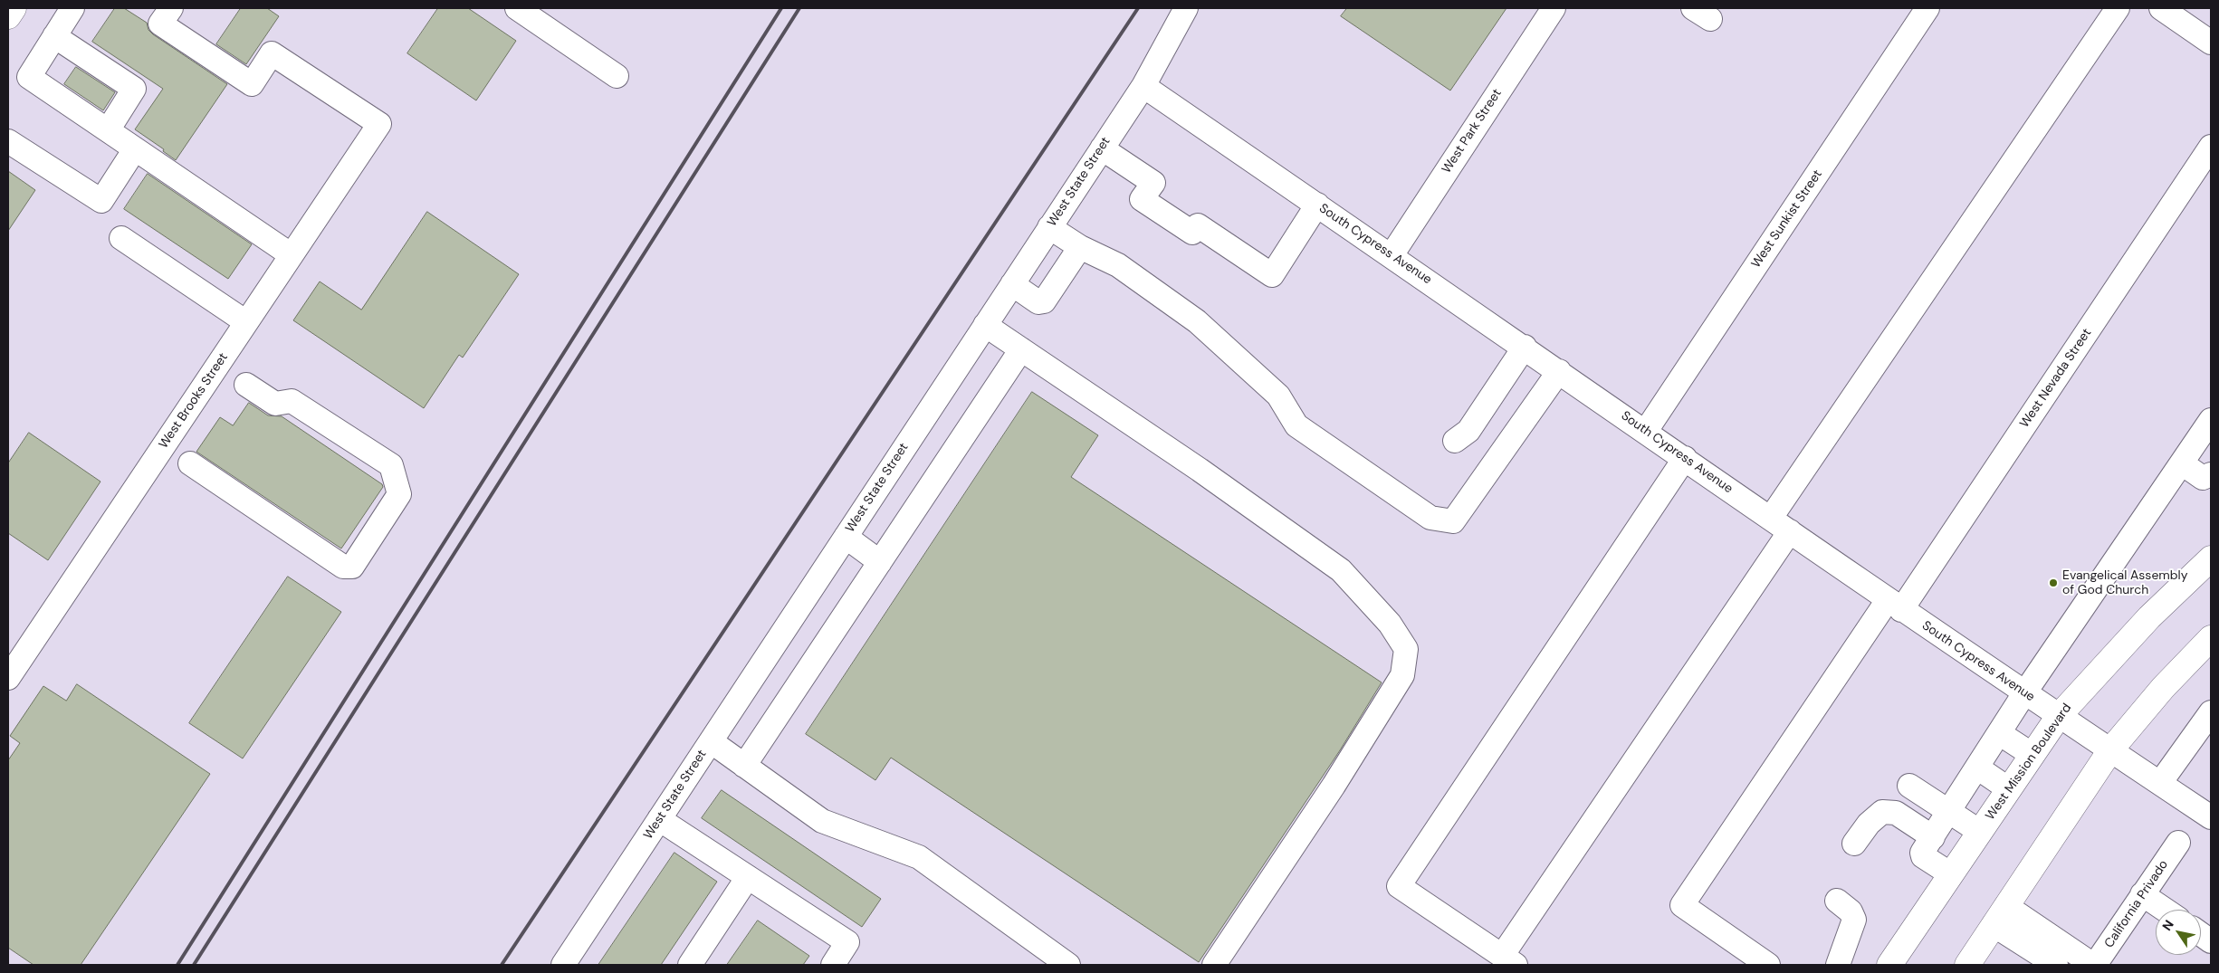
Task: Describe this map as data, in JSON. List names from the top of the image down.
{
  "streets": {
    "main road": ["West Mission Boulevard"],
    "street": [
      "West Park Street",
      "West State Street",
      "West Sunkist Street",
      "South Cypress Avenue",
      "West Nevada Street",
      "West Brooks Street",
      "California Privado"
    ]
  },
  "crossings": [
    ["West Park Street", "South Cypress Avenue"],
    ["West State Street", "South Cypress Avenue"],
    ["West Sunkist Street", "South Cypress Avenue"],
    ["South Cypress Avenue", "West Nevada Street"],
    ["South Cypress Avenue", "West Mission Boulevard"]
  ],
  "places": ["Evangelical Assembly of God Church"],
  "north": "top left"
}
